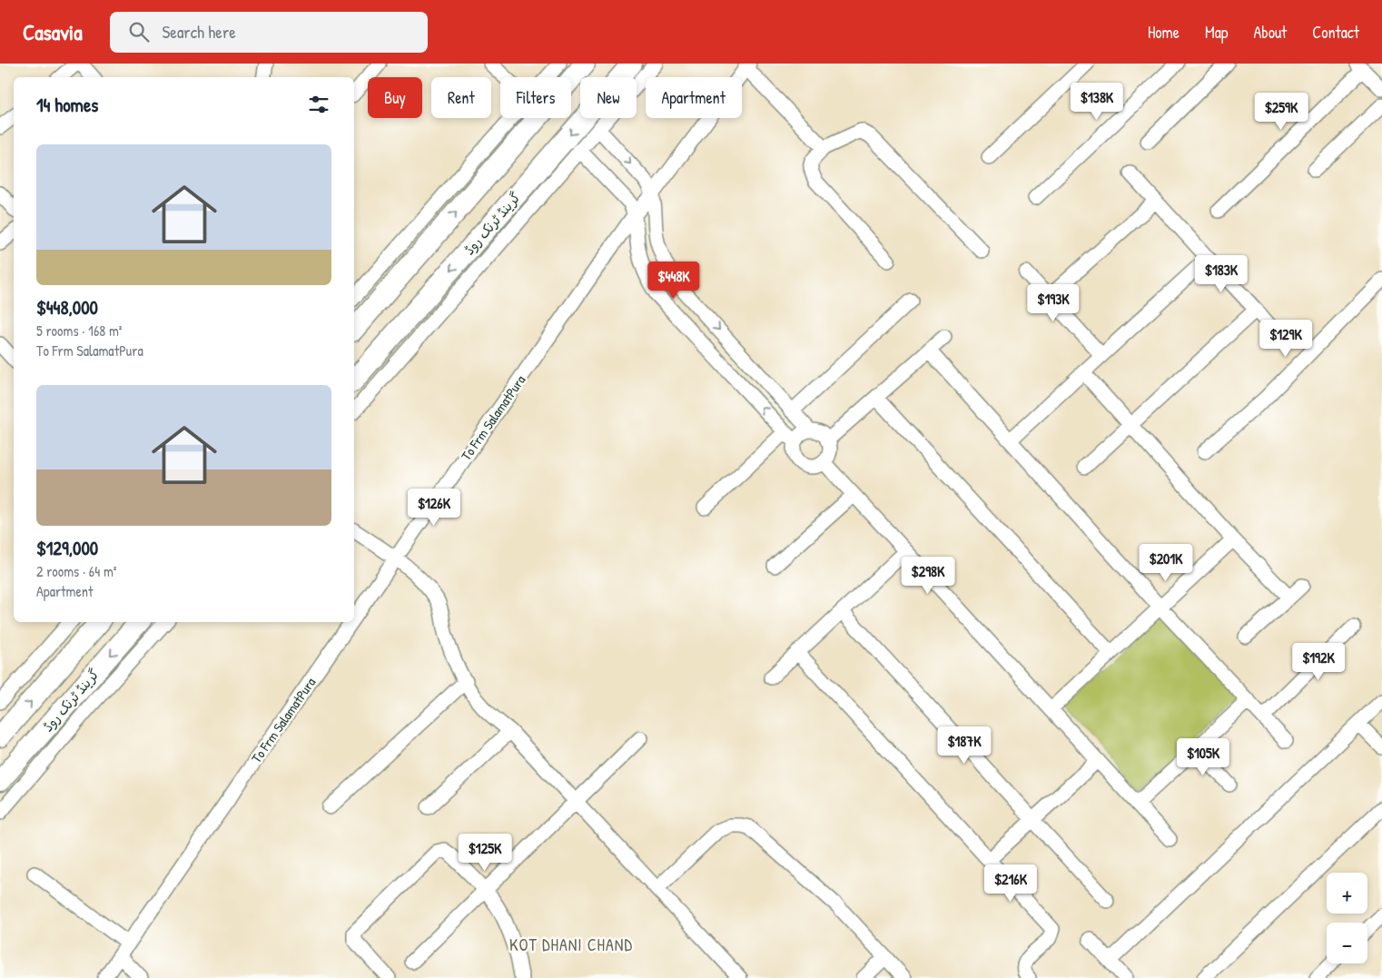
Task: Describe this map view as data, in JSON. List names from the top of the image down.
{
  "streets": {
    "highway": ["گرینڈ ٹرنک روڈ"],
    "street": ["To Frm SalamatPura"]
  },
  "districts": ["KOT DHANI CHAND"],
  "page": {
    "header": "Casavia",
    "search": "Search here",
    "nav": [
      "Home",
      "Map",
      "About",
      "Contact"
    ],
    "chip": [
      "Buy",
      "Rent",
      "Filters",
      "New",
      "Apartment"
    ],
    "heading": "14 homes",
    "price": [
      "$138K",
      "$259K",
      "$183K",
      "$448K",
      "$193K",
      "$129K",
      "$126K",
      "$201K",
      "$298K",
      "$192K",
      "$187K",
      "$105K",
      "$125K",
      "$216K"
    ],
    "list": [
      {
        "name": "$448,000",
        "note": "5 rooms · 168 m² · To Frm SalamatPura"
      },
      {
        "name": "$129,000",
        "note": "2 rooms · 64 m² · Apartment"
      }
    ],
    "map_buttons": ["+", "−"]
  }
}
